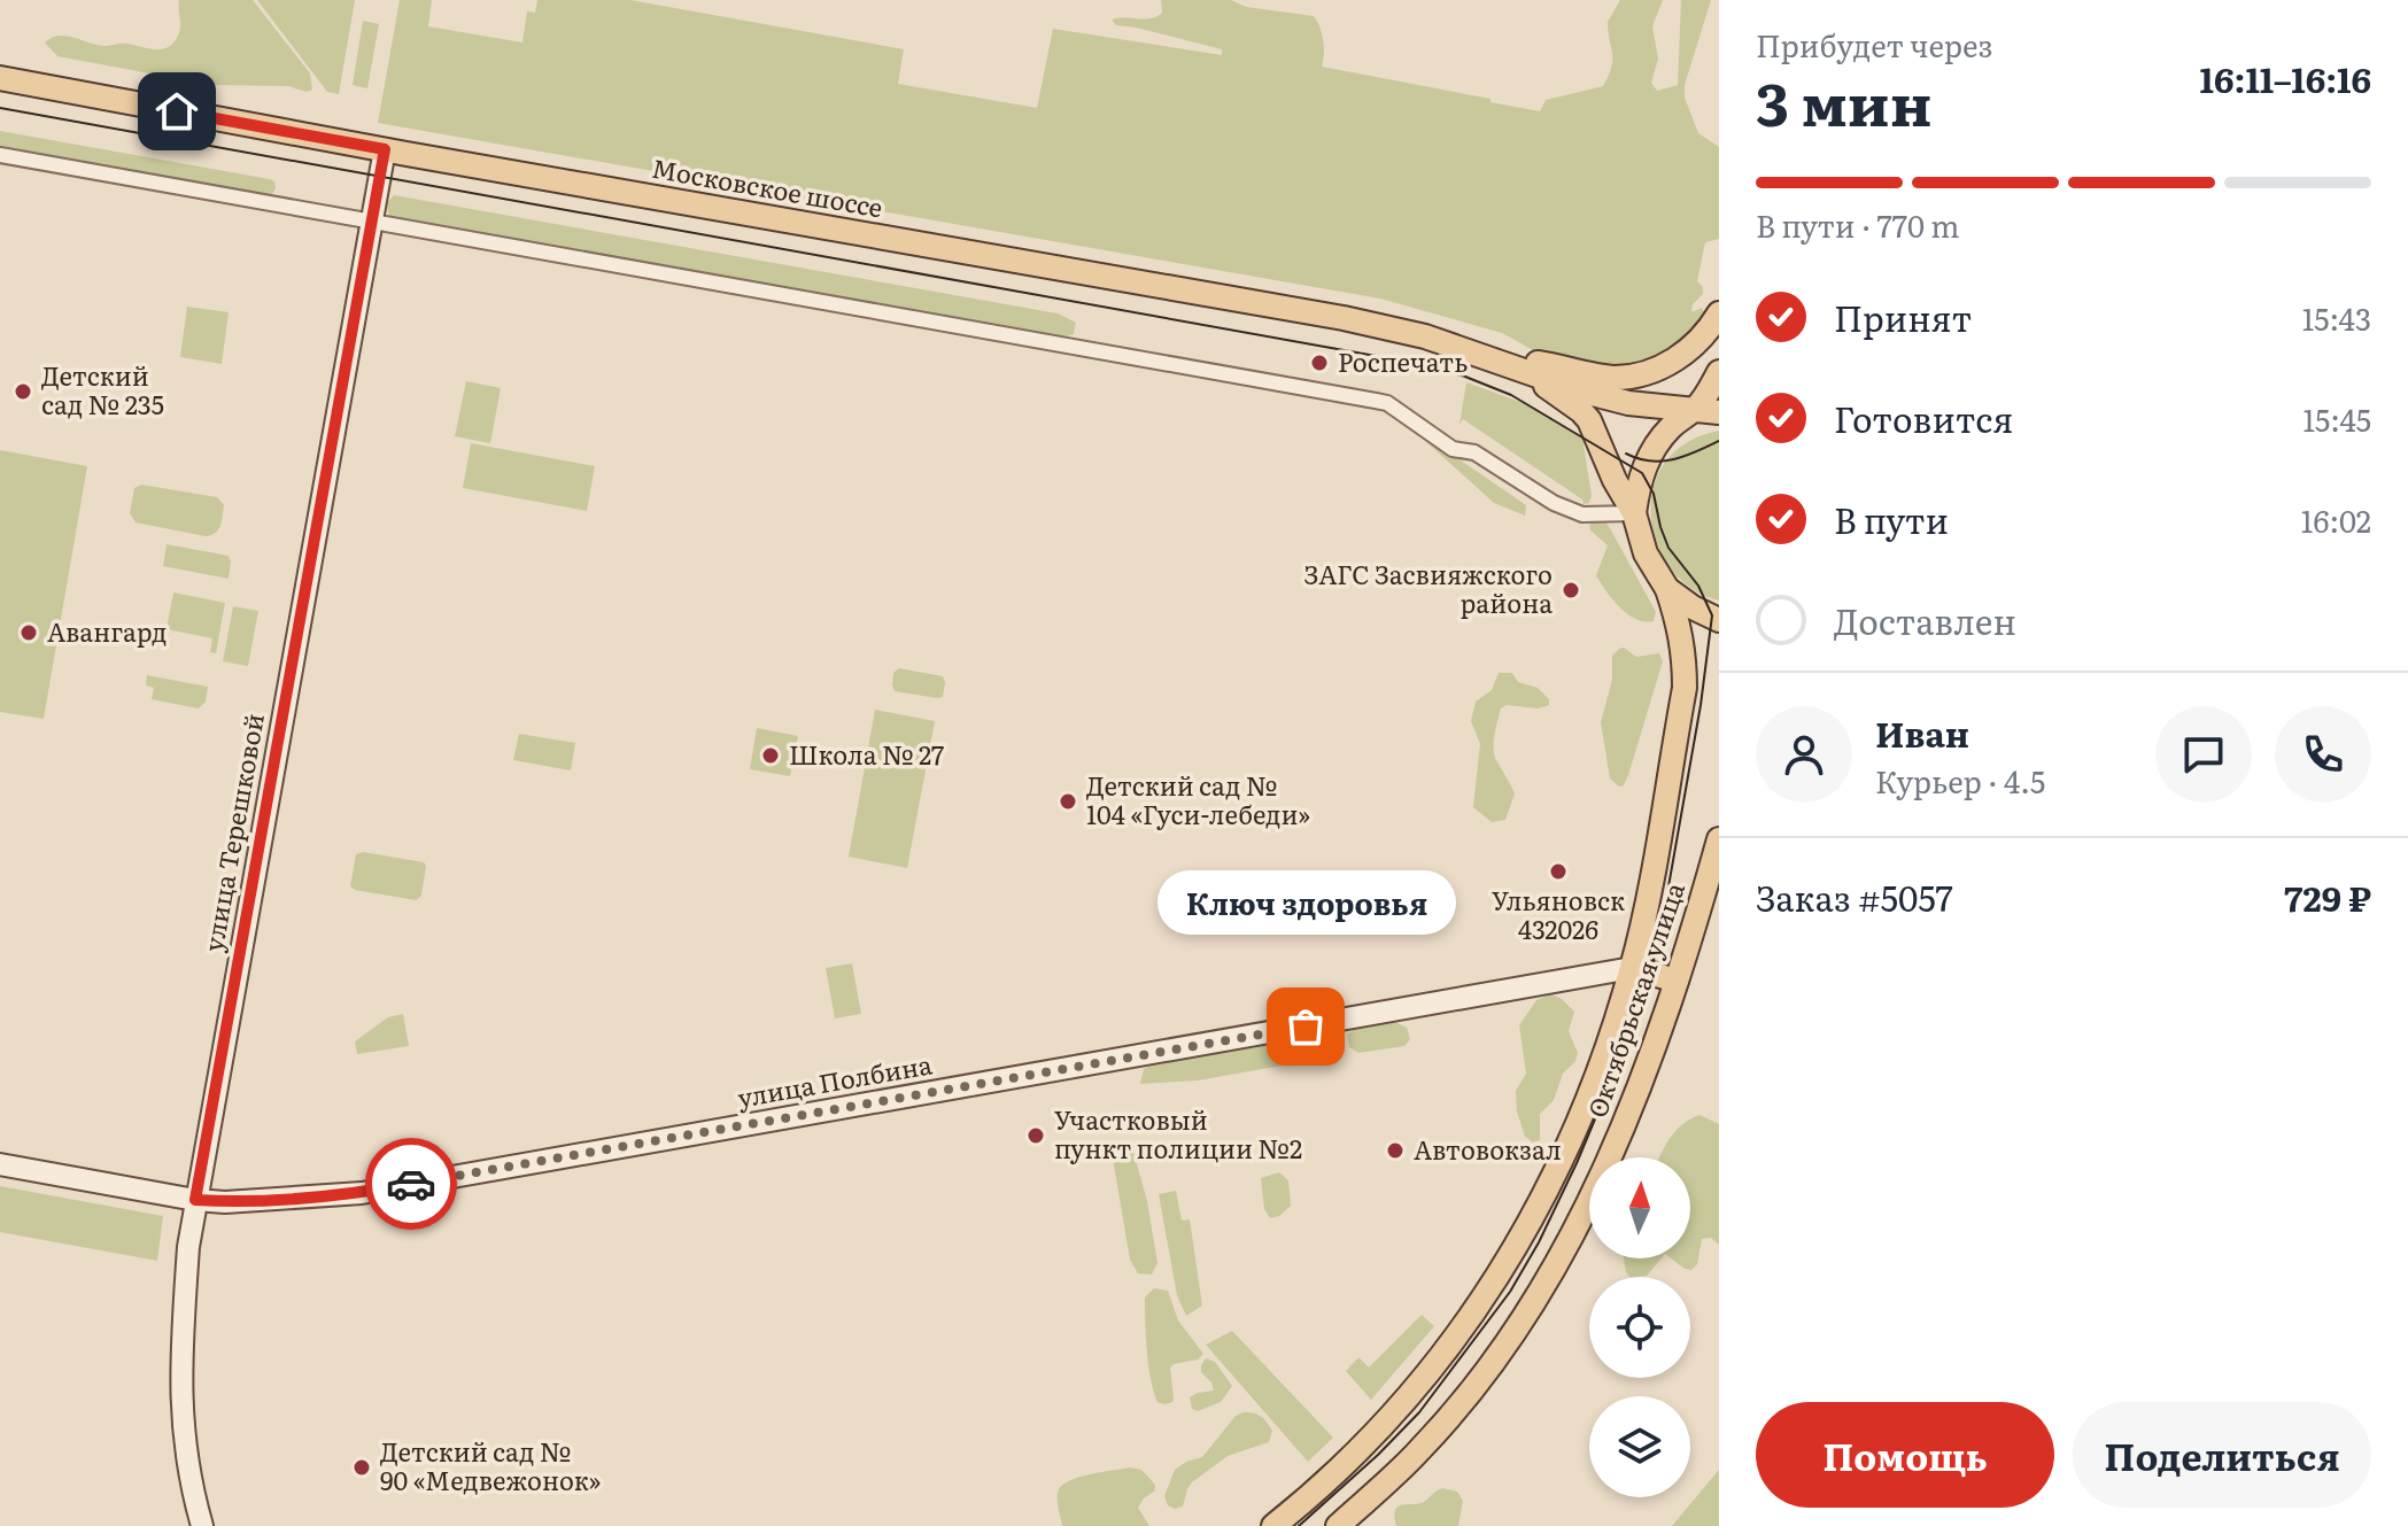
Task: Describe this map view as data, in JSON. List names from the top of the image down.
{
  "streets": {
    "main road": ["Московское шоссе", "Октябрьская улица", "улица Полбина"],
    "street": ["улица Терешковой"]
  },
  "crossings": [
    ["Московское шоссе", "улица Терешковой"],
    ["Московское шоссе", "Октябрьская улица"],
    ["улица Терешковой", "улица Полбина"],
    ["Октябрьская улица", "улица Полбина"]
  ],
  "places": [
    "Роспечать",
    "Детский сад № 235",
    "ЗАГС Засвияжского района",
    "Авангард",
    "Школа № 27",
    "Детский сад № 104 «Гуси-лебеди»",
    "Ульяновск 432026",
    "Ключ здоровья",
    "Участковый пункт полиции №2",
    "Автовокзал",
    "Детский сад № 90 «Медвежонок»"
  ],
  "north": "top",
  "page": {
    "heading": ["3 мин", "Прибудет через", "16:11–16:16"],
    "panel": [
      "Иван",
      "Курьер · 4.5",
      "Заказ #5057",
      "729 ₽"
    ],
    "bar": "В пути · 770 m",
    "list": [
      ["Принят", "15:43"],
      ["Готовится", "15:45"],
      ["В пути", "16:02"],
      "Доставлен"
    ],
    "bubble": "Ключ здоровья",
    "buttons": ["Помощь", "Поделиться"]
  }
}
